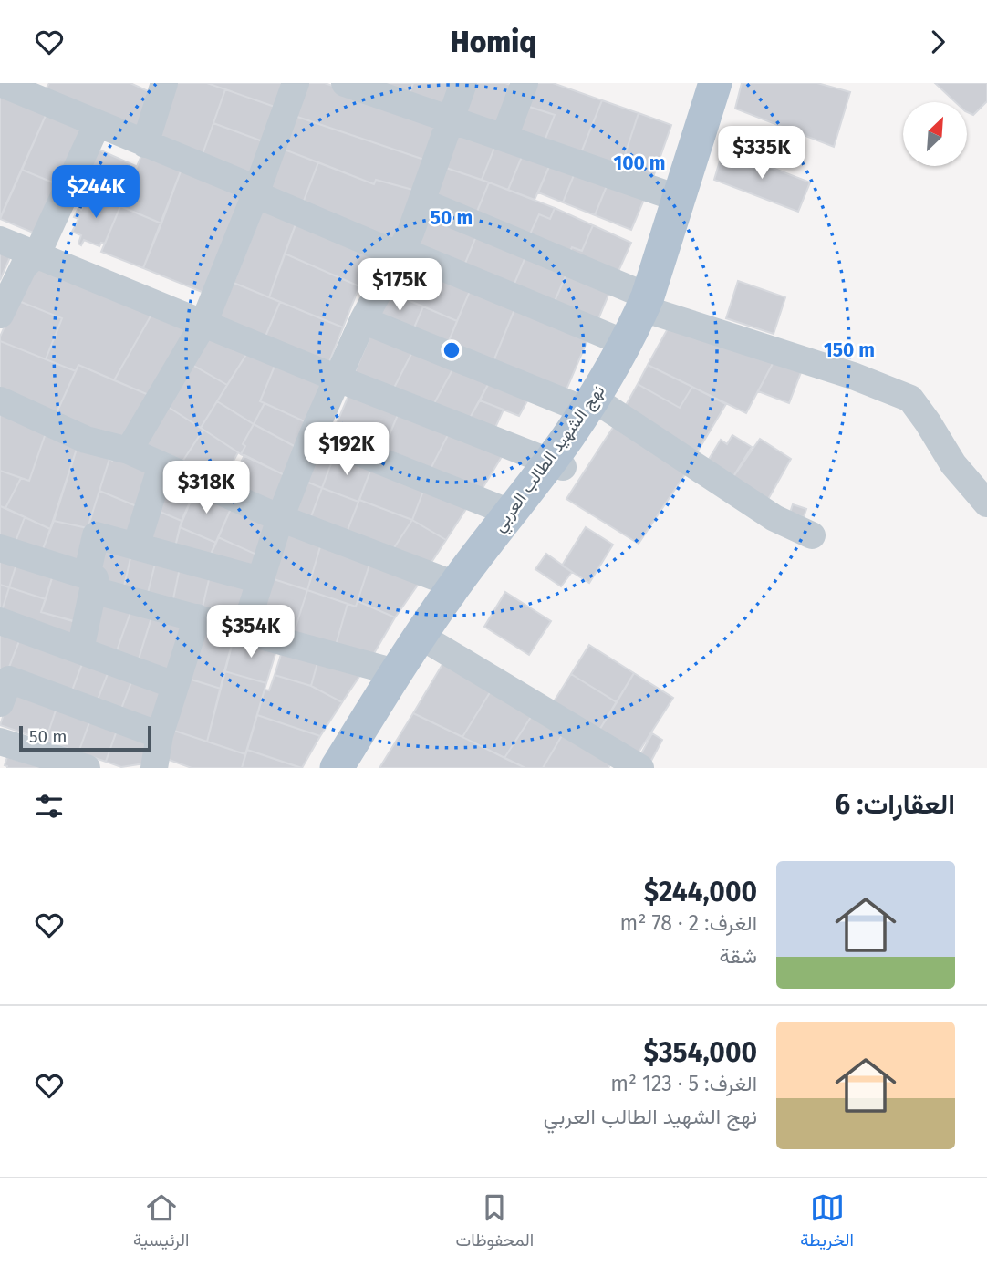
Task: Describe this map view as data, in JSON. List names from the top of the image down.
{
  "streets": {
    "main road": ["نهج الشهيد الطالب العربي"]
  },
  "scale_bar": "50 m",
  "north": "top right",
  "page": {
    "header": "Homiq",
    "price": [
      "$335K",
      "$244K",
      "$175K",
      "$192K",
      "$318K",
      "$354K"
    ],
    "scale": "50 m",
    "heading": "العقارات: 6",
    "list": [
      {
        "name": "$244,000",
        "note": "الغرف: 2 · 78 m² · شقة"
      },
      {
        "name": "$354,000",
        "note": "الغرف: 5 · 123 m² · نهج الشهيد الطالب العربي"
      }
    ],
    "tabs": ["الخريطة", "المحفوظات", "الرئيسية"]
  },
  "rings": ["100 m", "50 m", "150 m"]
}
